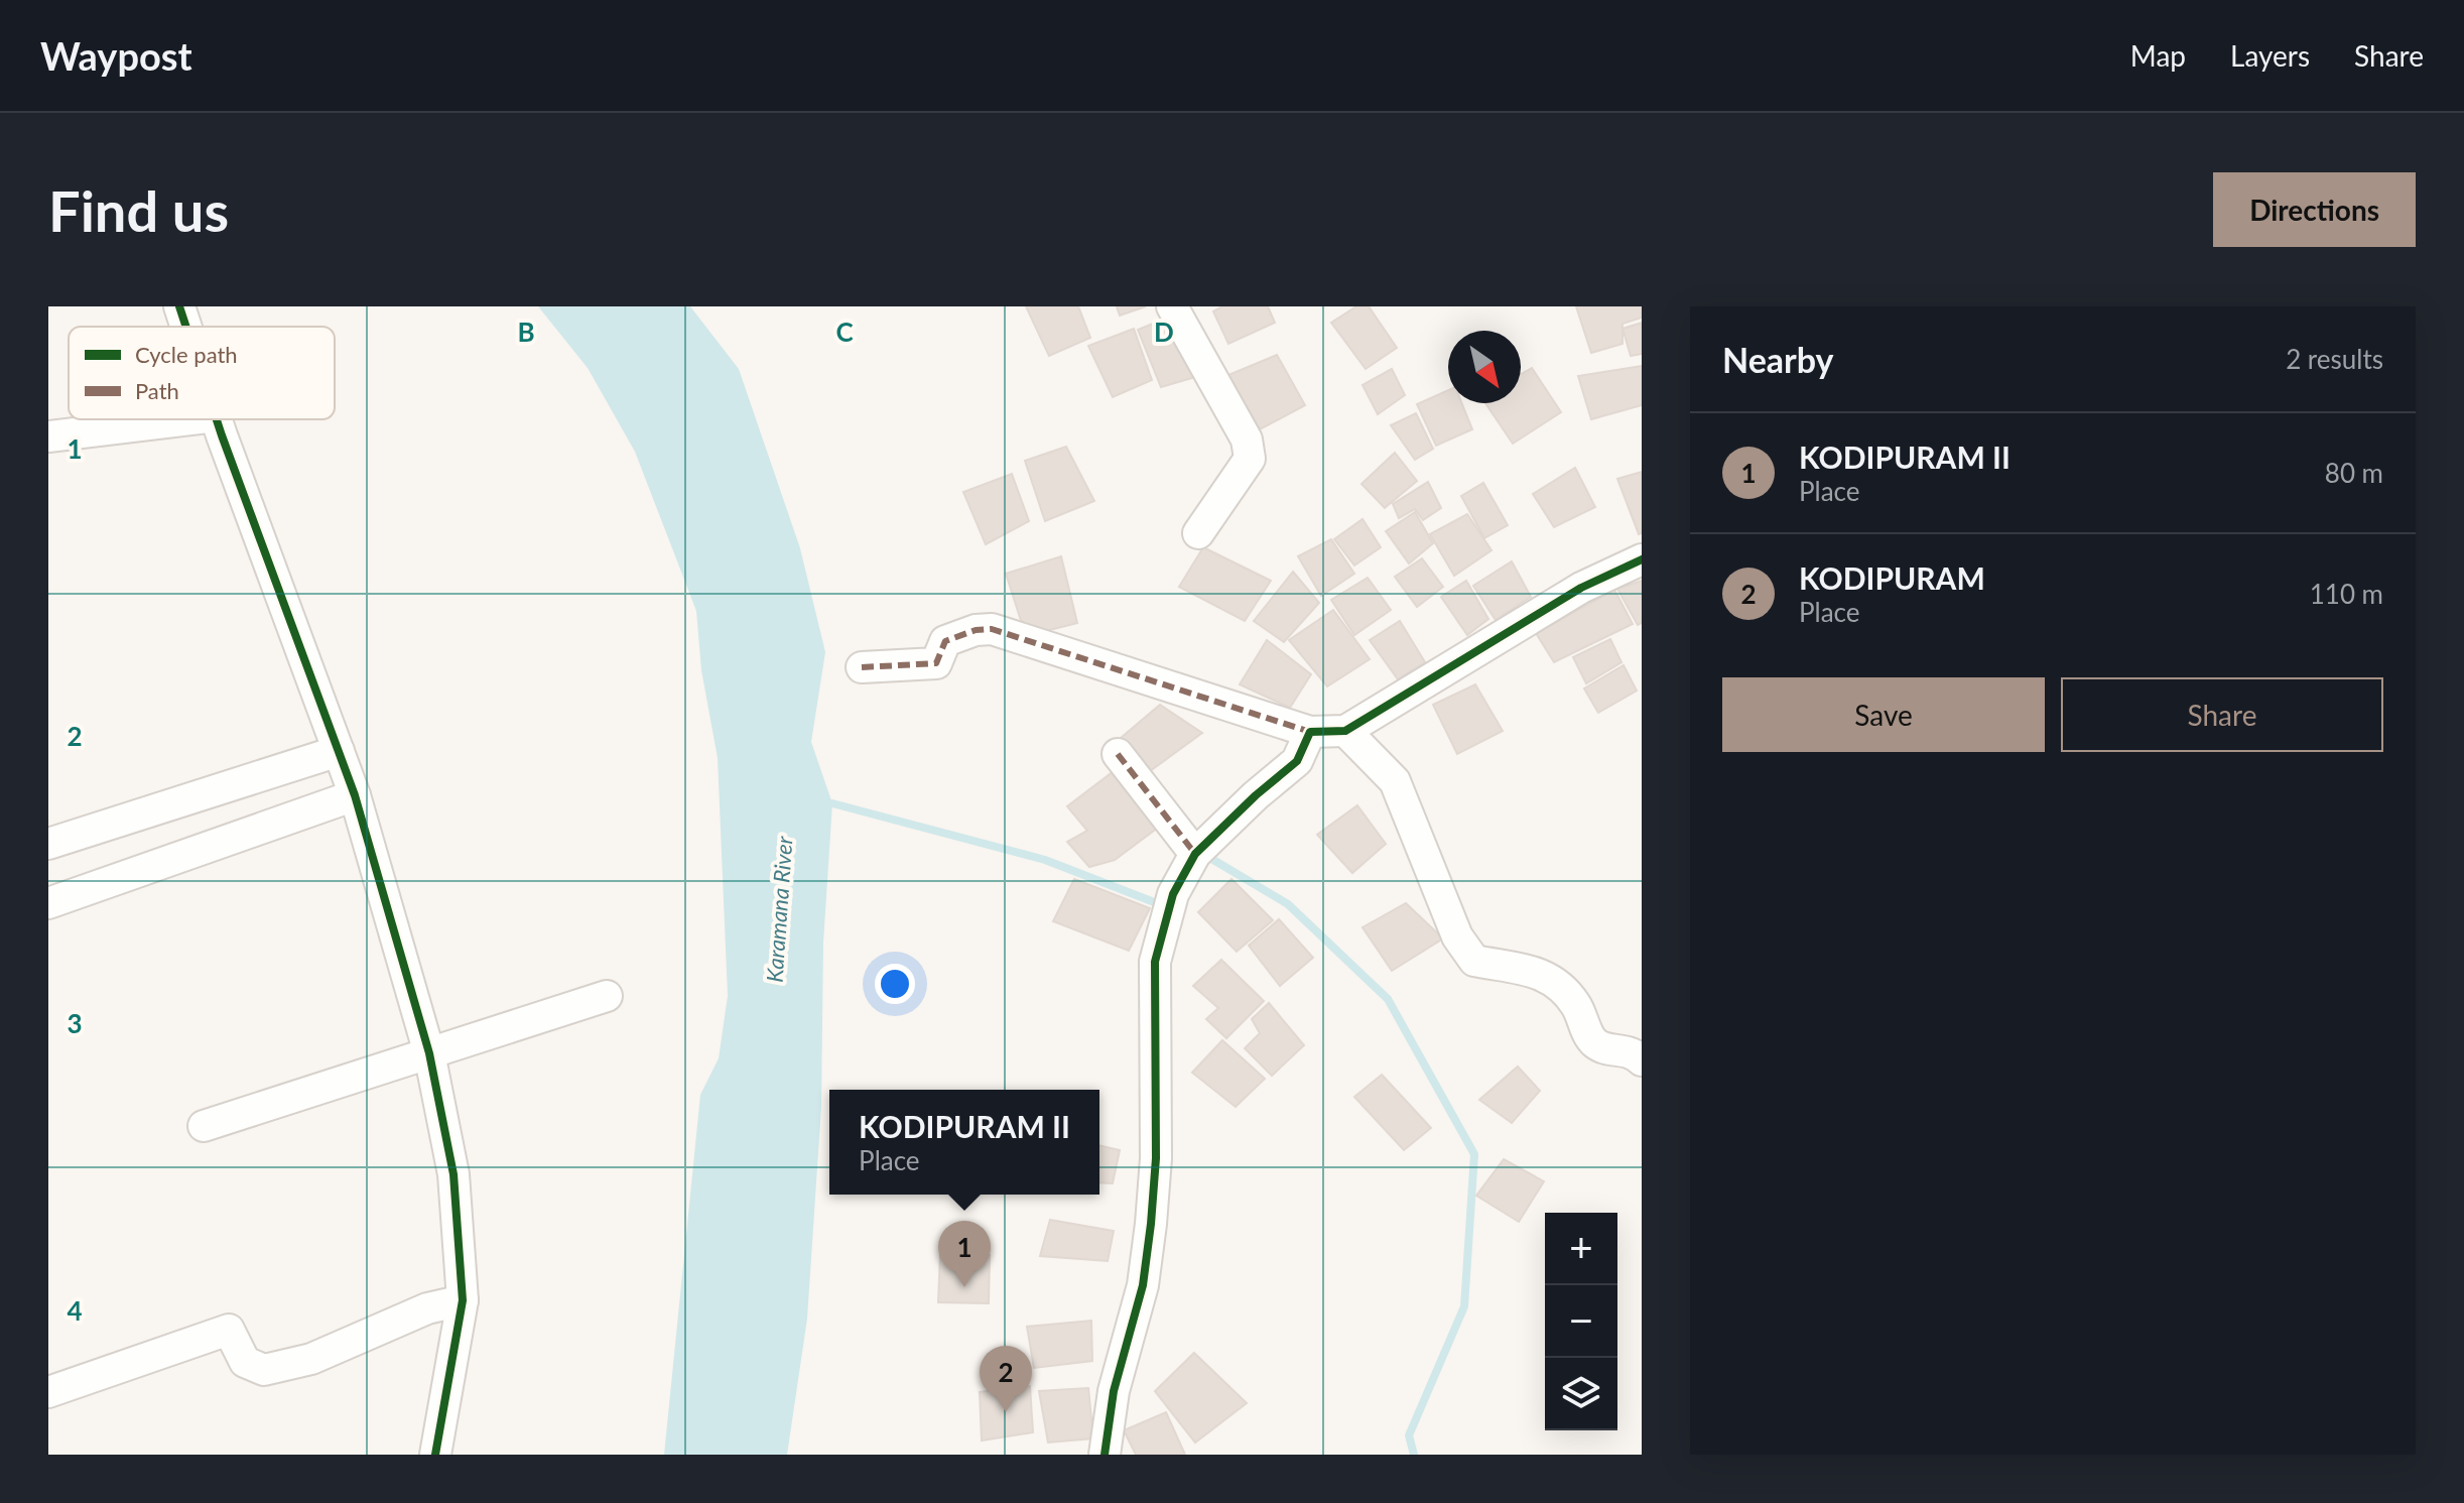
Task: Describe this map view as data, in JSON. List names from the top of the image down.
{
  "water": ["Karamana River"],
  "legend": ["Cycle path", "Path"],
  "north": "bottom right",
  "page": {
    "header": "Waypost",
    "nav": ["Map", "Layers", "Share"],
    "buttons": [
      "Directions",
      ["Save", "Share"]
    ],
    "title": "Find us",
    "heading": ["Nearby", "2 results"],
    "list": [
      {
        "mark": "1",
        "name": "KODIPURAM II",
        "note": "Place",
        "value": "80 m"
      },
      {
        "mark": "2",
        "name": "KODIPURAM",
        "note": "Place",
        "value": "110 m"
      }
    ],
    "popup": ["KODIPURAM II", "Place"],
    "map_buttons": ["+", "−"],
    "pins": ["1", "2"]
  },
  "grid": {
    "columns": ["B", "C", "D"],
    "rows": [
      "1",
      "2",
      "3",
      "4"
    ]
  }
}
